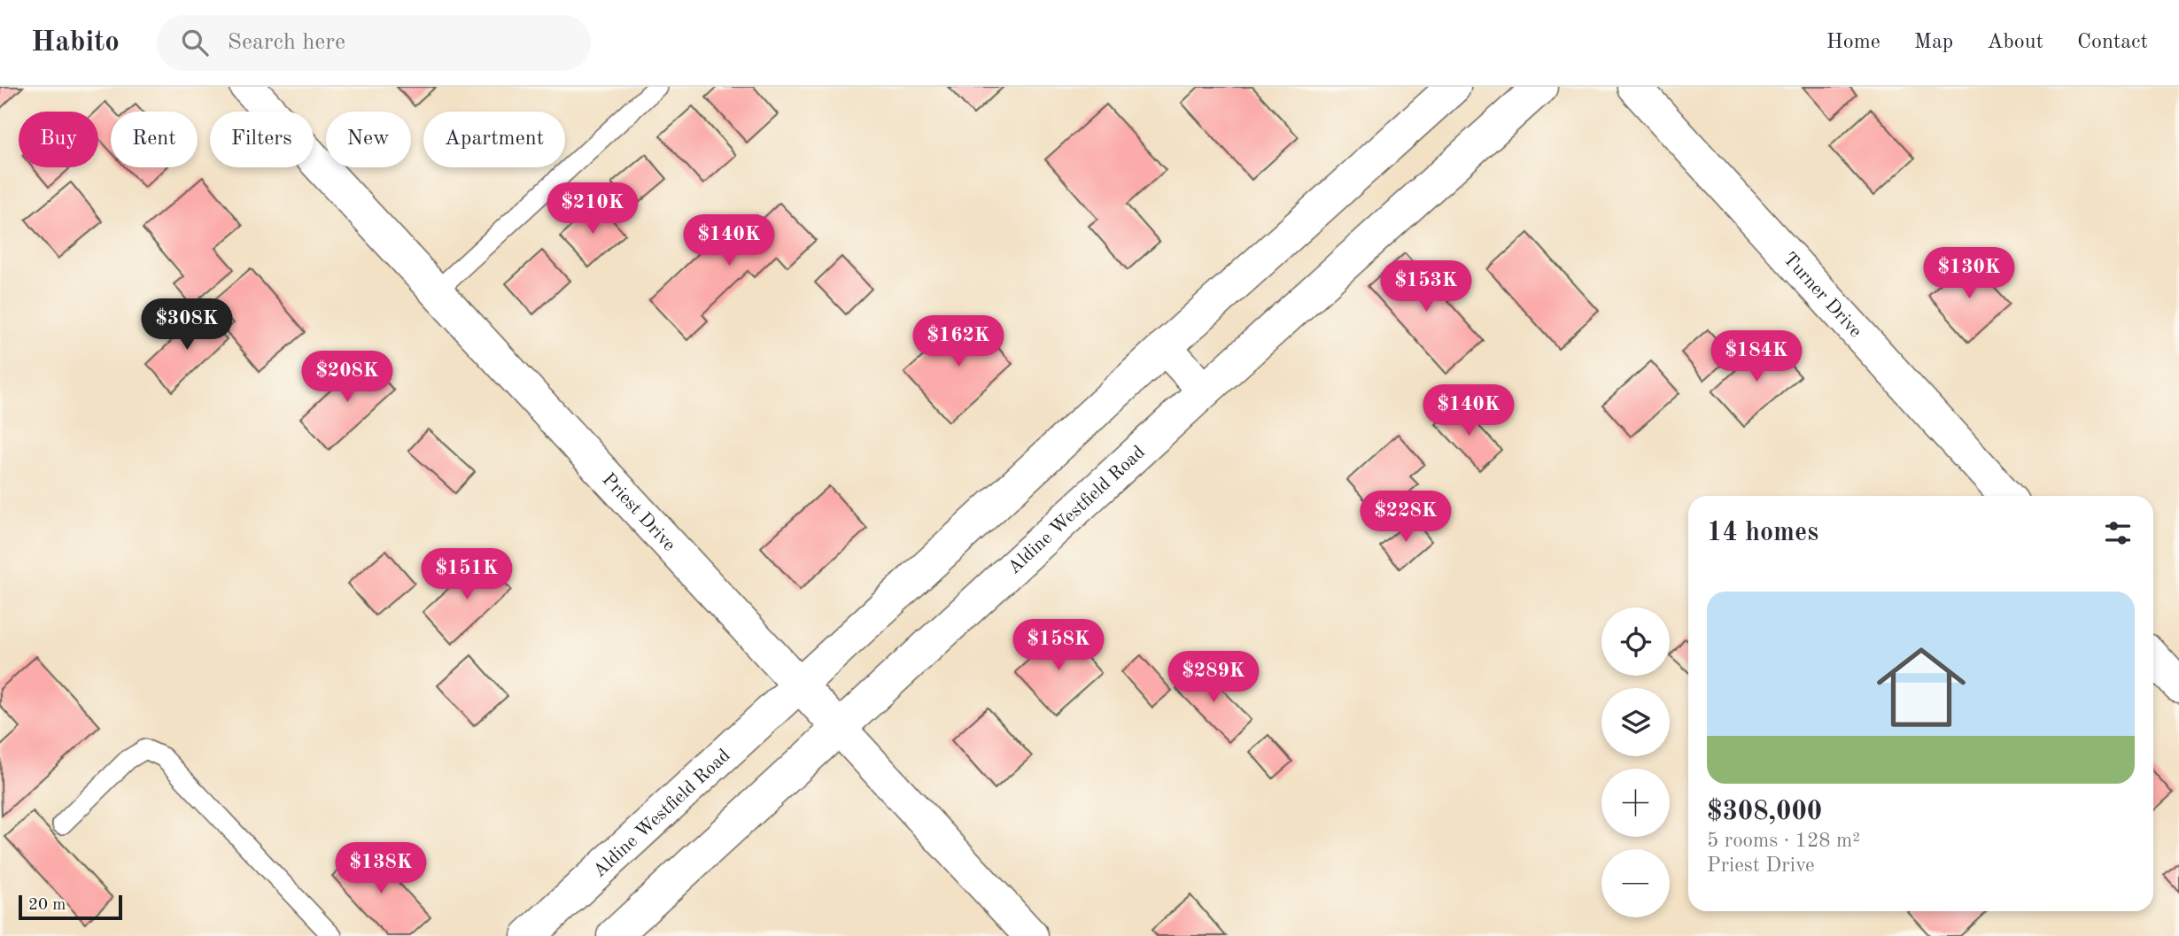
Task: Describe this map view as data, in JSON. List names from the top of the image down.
{
  "streets": {
    "main road": ["Turner Drive", "Aldine Westfield Road", "Priest Drive"]
  },
  "crossings": [
    ["Aldine Westfield Road", "Priest Drive"]
  ],
  "scale_bar": "20 m",
  "page": {
    "header": "Habito",
    "search": "Search here",
    "nav": [
      "Home",
      "Map",
      "About",
      "Contact"
    ],
    "chip": [
      "Buy",
      "Rent",
      "Filters",
      "New",
      "Apartment"
    ],
    "price": [
      "$210K",
      "$140K",
      "$130K",
      "$153K",
      "$308K",
      "$162K",
      "$184K",
      "$208K",
      "$140K",
      "$228K",
      "$151K",
      "$158K",
      "$289K",
      "$138K"
    ],
    "heading": "14 homes",
    "list": [
      {
        "name": "$308,000",
        "note": "5 rooms · 128 m² · Priest Drive"
      }
    ],
    "map_buttons": ["+", "−"],
    "scale": "20 m"
  }
}
